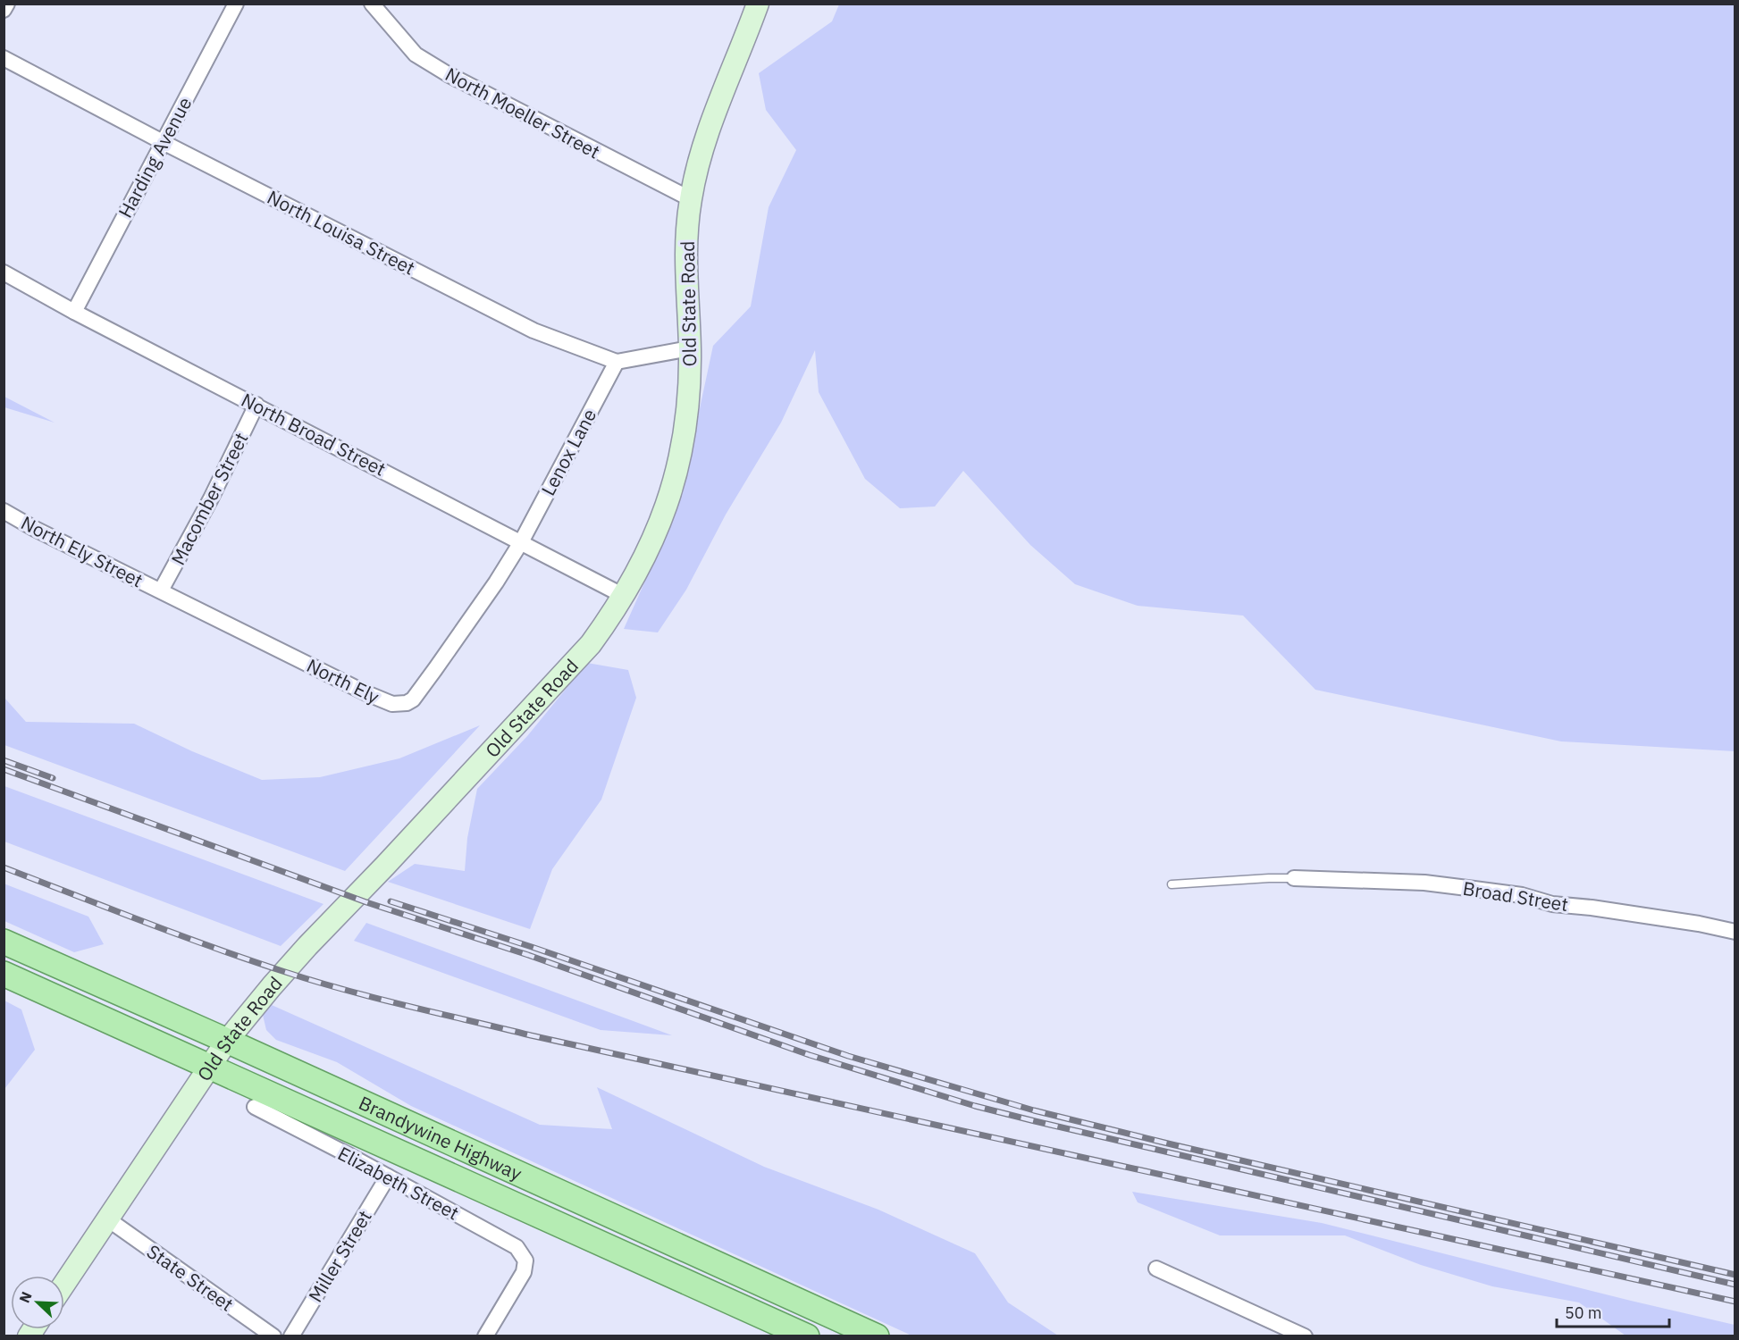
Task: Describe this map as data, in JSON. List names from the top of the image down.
{
  "streets": {
    "main road": ["Brandywine Highway"],
    "street": [
      "North Moeller Street",
      "Harding Avenue",
      "North Louisa Street",
      "Old State Road",
      "North Broad Street",
      "Lenox Lane",
      "Macomber Street",
      "North Ely Street",
      "North Ely",
      "Broad Street",
      "Elizabeth Street",
      "Miller Street",
      "State Street"
    ]
  },
  "crossings": [
    ["North Moeller Street", "Old State Road"],
    ["Harding Avenue", "North Louisa Street"],
    ["Harding Avenue", "North Broad Street"],
    ["North Louisa Street", "Lenox Lane"],
    ["Old State Road", "North Broad Street"],
    ["Old State Road", "Brandywine Highway"],
    ["Old State Road", "State Street"],
    ["North Broad Street", "Lenox Lane"],
    ["North Broad Street", "Macomber Street"],
    ["North Broad Street", "North Ely"],
    ["Lenox Lane", "North Ely"],
    ["Macomber Street", "North Ely Street"],
    ["Macomber Street", "North Ely"],
    ["North Ely Street", "North Ely"],
    ["Elizabeth Street", "Miller Street"]
  ],
  "scale_bar": "50 m",
  "north": "top left"
}
